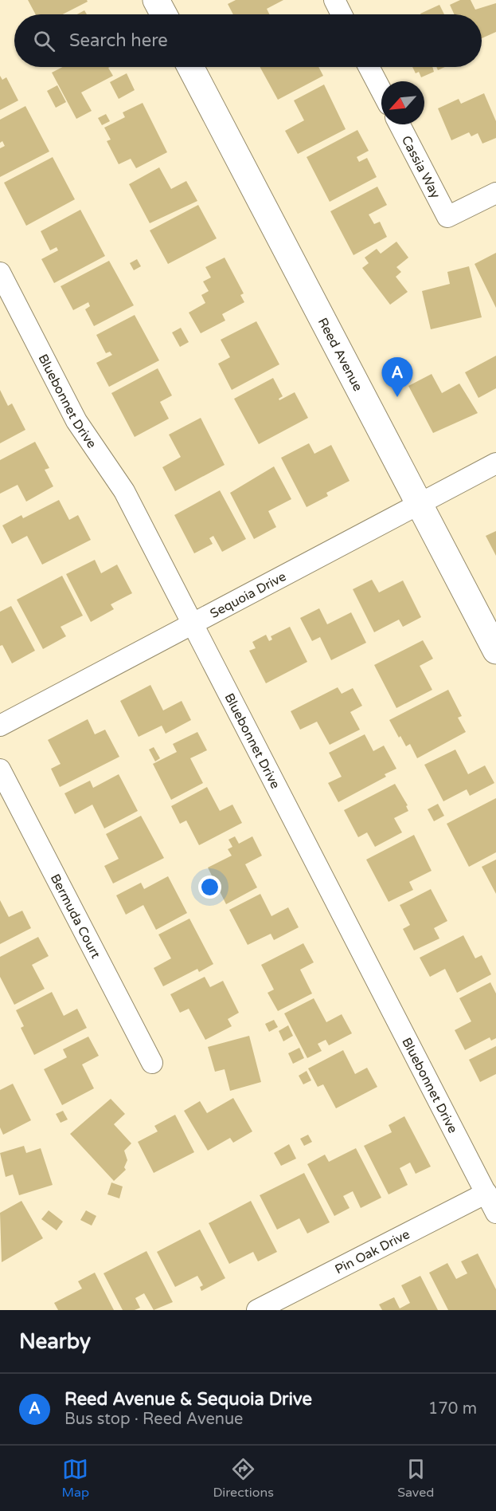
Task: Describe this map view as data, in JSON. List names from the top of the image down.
{
  "streets": {
    "main road": ["Reed Avenue"],
    "street": [
      "Cassia Way",
      "Bluebonnet Drive",
      "Sequoia Drive",
      "Bermuda Court",
      "Pin Oak Drive"
    ]
  },
  "crossings": [
    ["Reed Avenue", "Sequoia Drive"],
    ["Bluebonnet Drive", "Sequoia Drive"],
    ["Bluebonnet Drive", "Pin Oak Drive"]
  ],
  "north": "bottom left",
  "page": {
    "search": "Search here",
    "pins": "A",
    "heading": "Nearby",
    "list": [
      {
        "mark": "A",
        "name": "Reed Avenue & Sequoia Drive",
        "note": "Bus stop · Reed Avenue",
        "value": "170 m"
      }
    ],
    "nav": ["Map", "Directions", "Saved"]
  }
}
